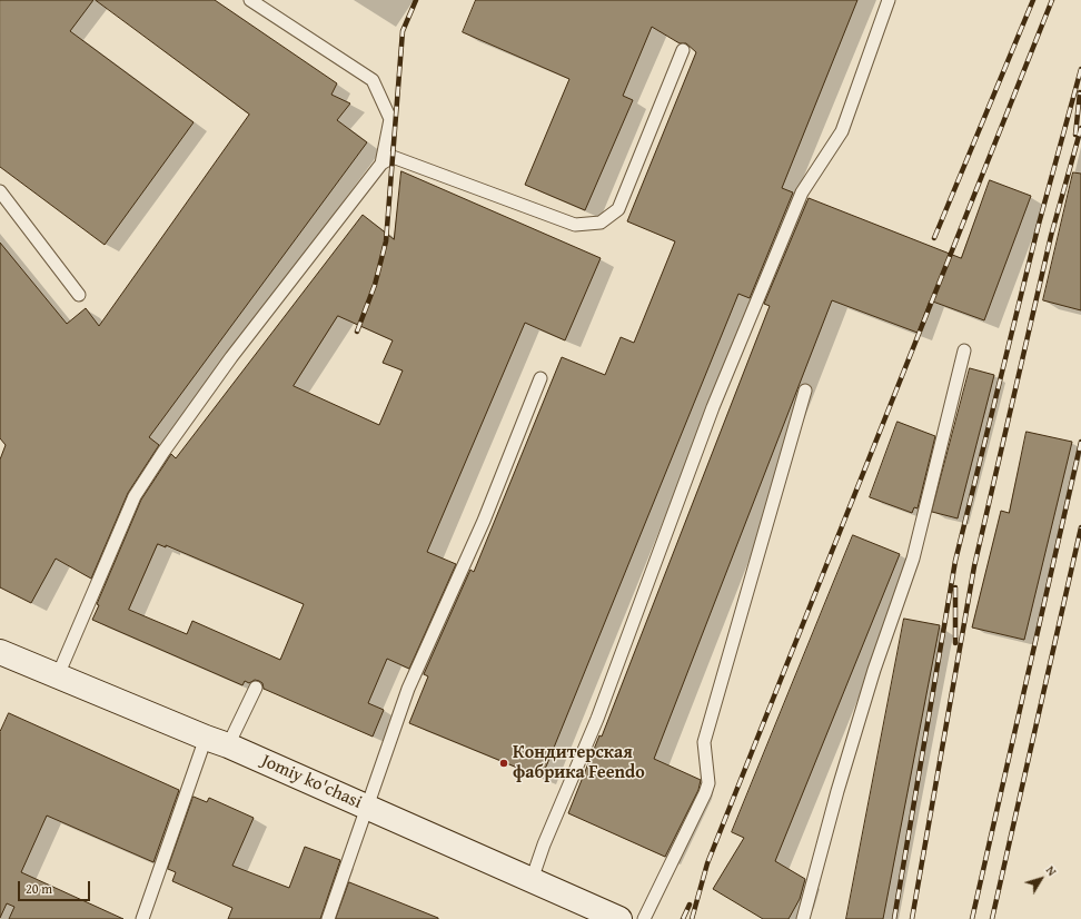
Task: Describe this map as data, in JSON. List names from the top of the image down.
{
  "streets": {
    "street": ["Jomiy ko'chasi"]
  },
  "places": ["Кондитерская фабрика Feendo"],
  "scale_bar": "20 m",
  "north": "top right"
}
